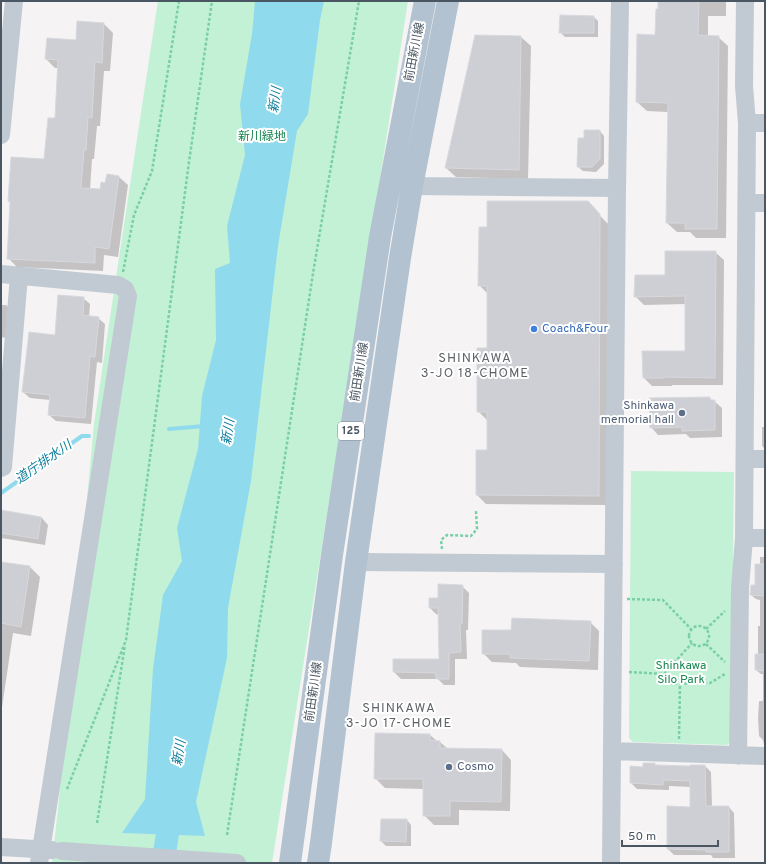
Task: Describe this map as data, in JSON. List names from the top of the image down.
{
  "streets": {
    "main road": ["前田新川線", "125"]
  },
  "districts": ["SHINKAWA 3-JO 18-CHOME", "SHINKAWA 3-JO 17-CHOME"],
  "water": ["新川", "道庁排水川"],
  "parks": ["新川緑地", "Shinkawa Silo Park"],
  "places": ["Coach&Four", "Shinkawa memorial hall", "Cosmo"],
  "scale_bar": "50 m"
}
